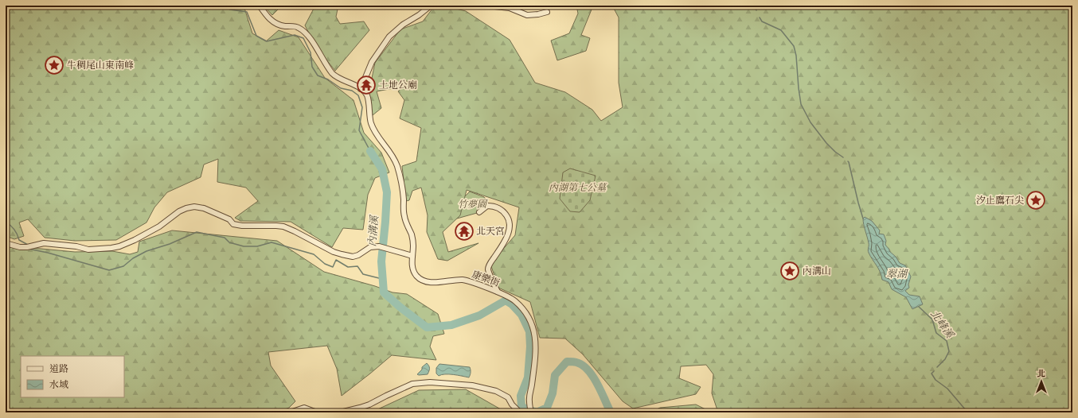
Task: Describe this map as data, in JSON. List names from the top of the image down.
{
  "streets": {
    "street": ["康樂街"]
  },
  "water": ["內溝溪", "翠湖", "北峰溪"],
  "parks": ["內湖第七公墓", "竹夢園"],
  "places": {
    "place": ["牛稠尾山東南峰", "汐止鷹石尖", "內溝山"],
    "temple": ["土地公廟", "北天宮"]
  },
  "legend": ["道路", "水域"],
  "north": "top"
}
